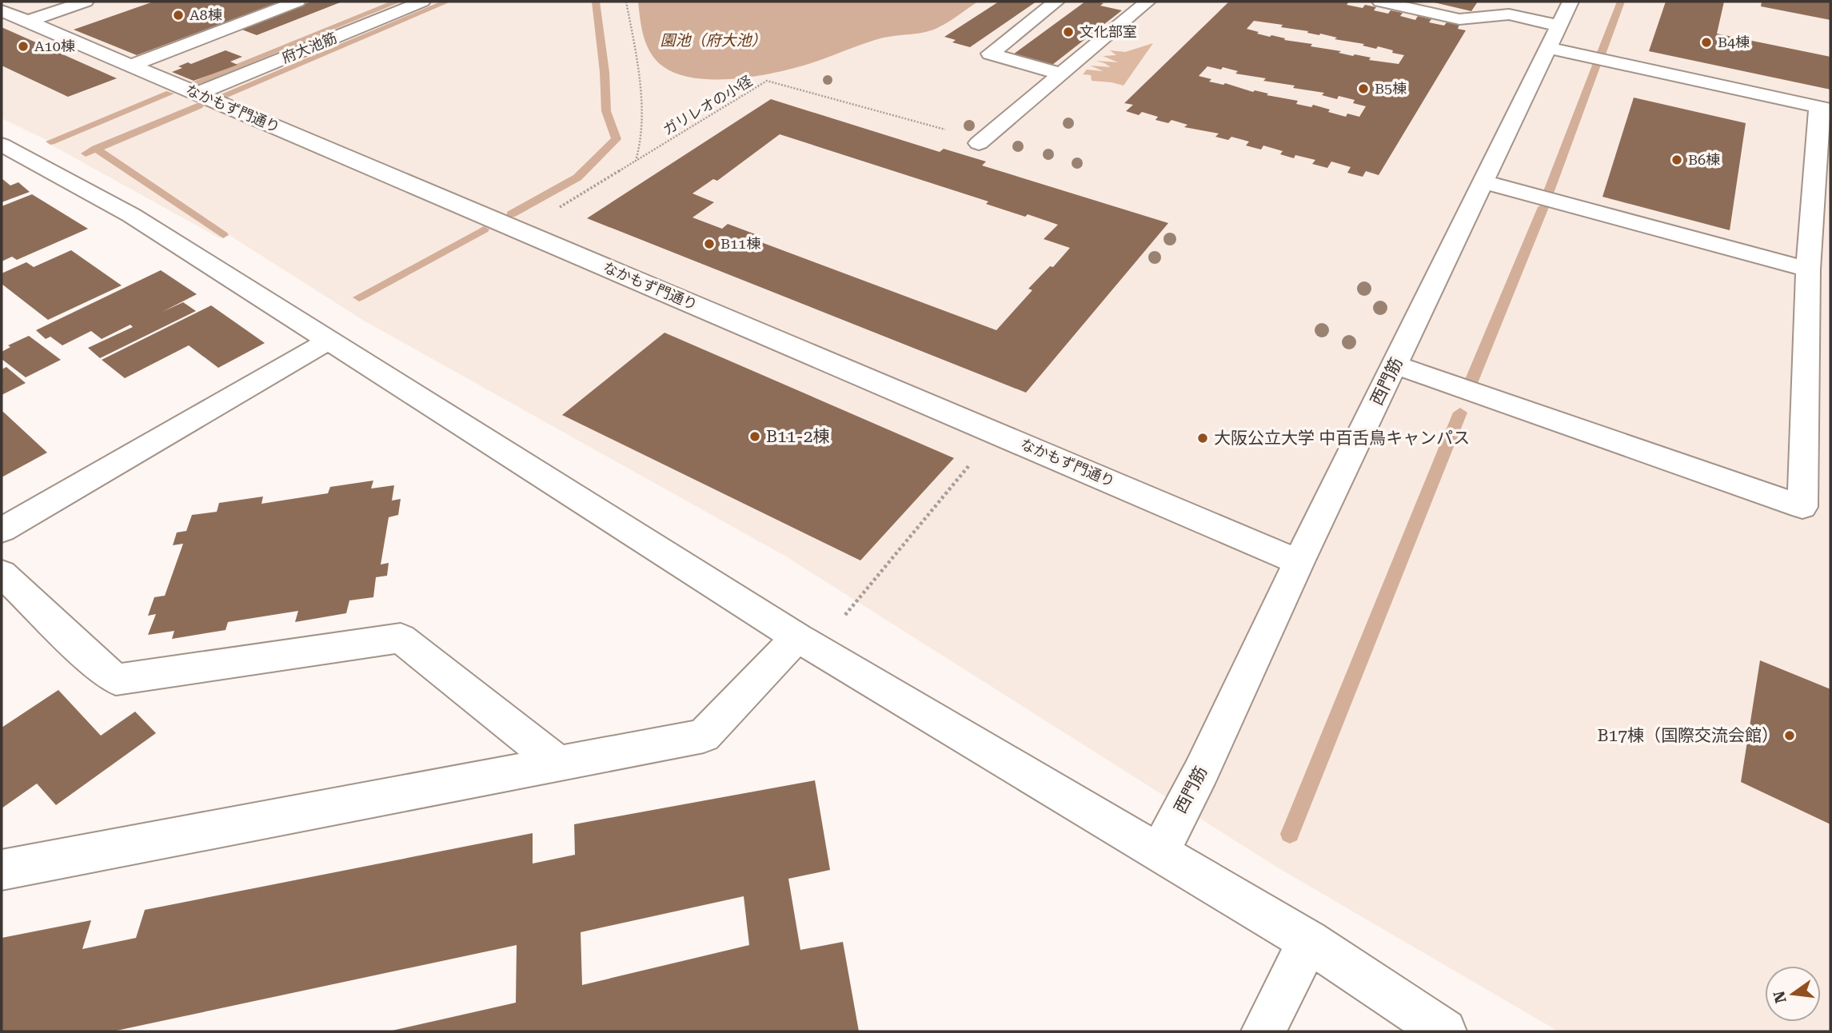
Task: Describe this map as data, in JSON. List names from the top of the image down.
{
  "streets": {
    "street": ["府大池筋", "なかもず門通り", "西門筋"],
    "path": ["ガリレオの小径"]
  },
  "crossings": [
    ["府大池筋", "なかもず門通り"],
    ["なかもず門通り", "西門筋"]
  ],
  "water": ["園池（府大池）"],
  "places": [
    "A8棟",
    "文化部室",
    "B4棟",
    "A10棟",
    "B5棟",
    "B6棟",
    "B11棟",
    "B11-2棟",
    "大阪公立大学 中百舌鳥キャンパス",
    "B17棟（国際交流会館）"
  ],
  "north": "left"
}
